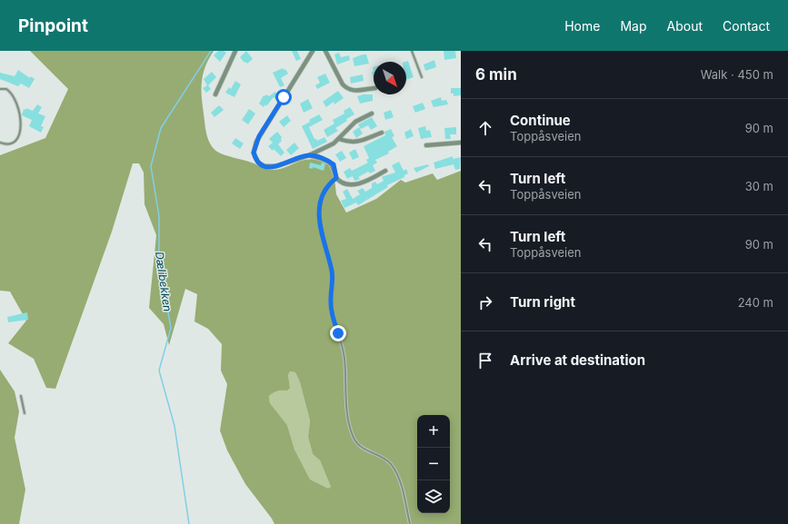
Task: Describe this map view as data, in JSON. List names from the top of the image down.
{
  "water": ["Dælibekken"],
  "north": "bottom right",
  "page": {
    "header": "Pinpoint",
    "nav": [
      "Home",
      "Map",
      "About",
      "Contact"
    ],
    "heading": ["6 min", "Walk · 450 m"],
    "list": [
      ["Continue", "Toppåsveien", "90 m"],
      ["Turn left", "Toppåsveien", "30 m"],
      ["Turn left", "Toppåsveien", "90 m"],
      ["Turn right", "240 m"],
      "Arrive at destination"
    ],
    "map_buttons": ["+", "−"]
  }
}
